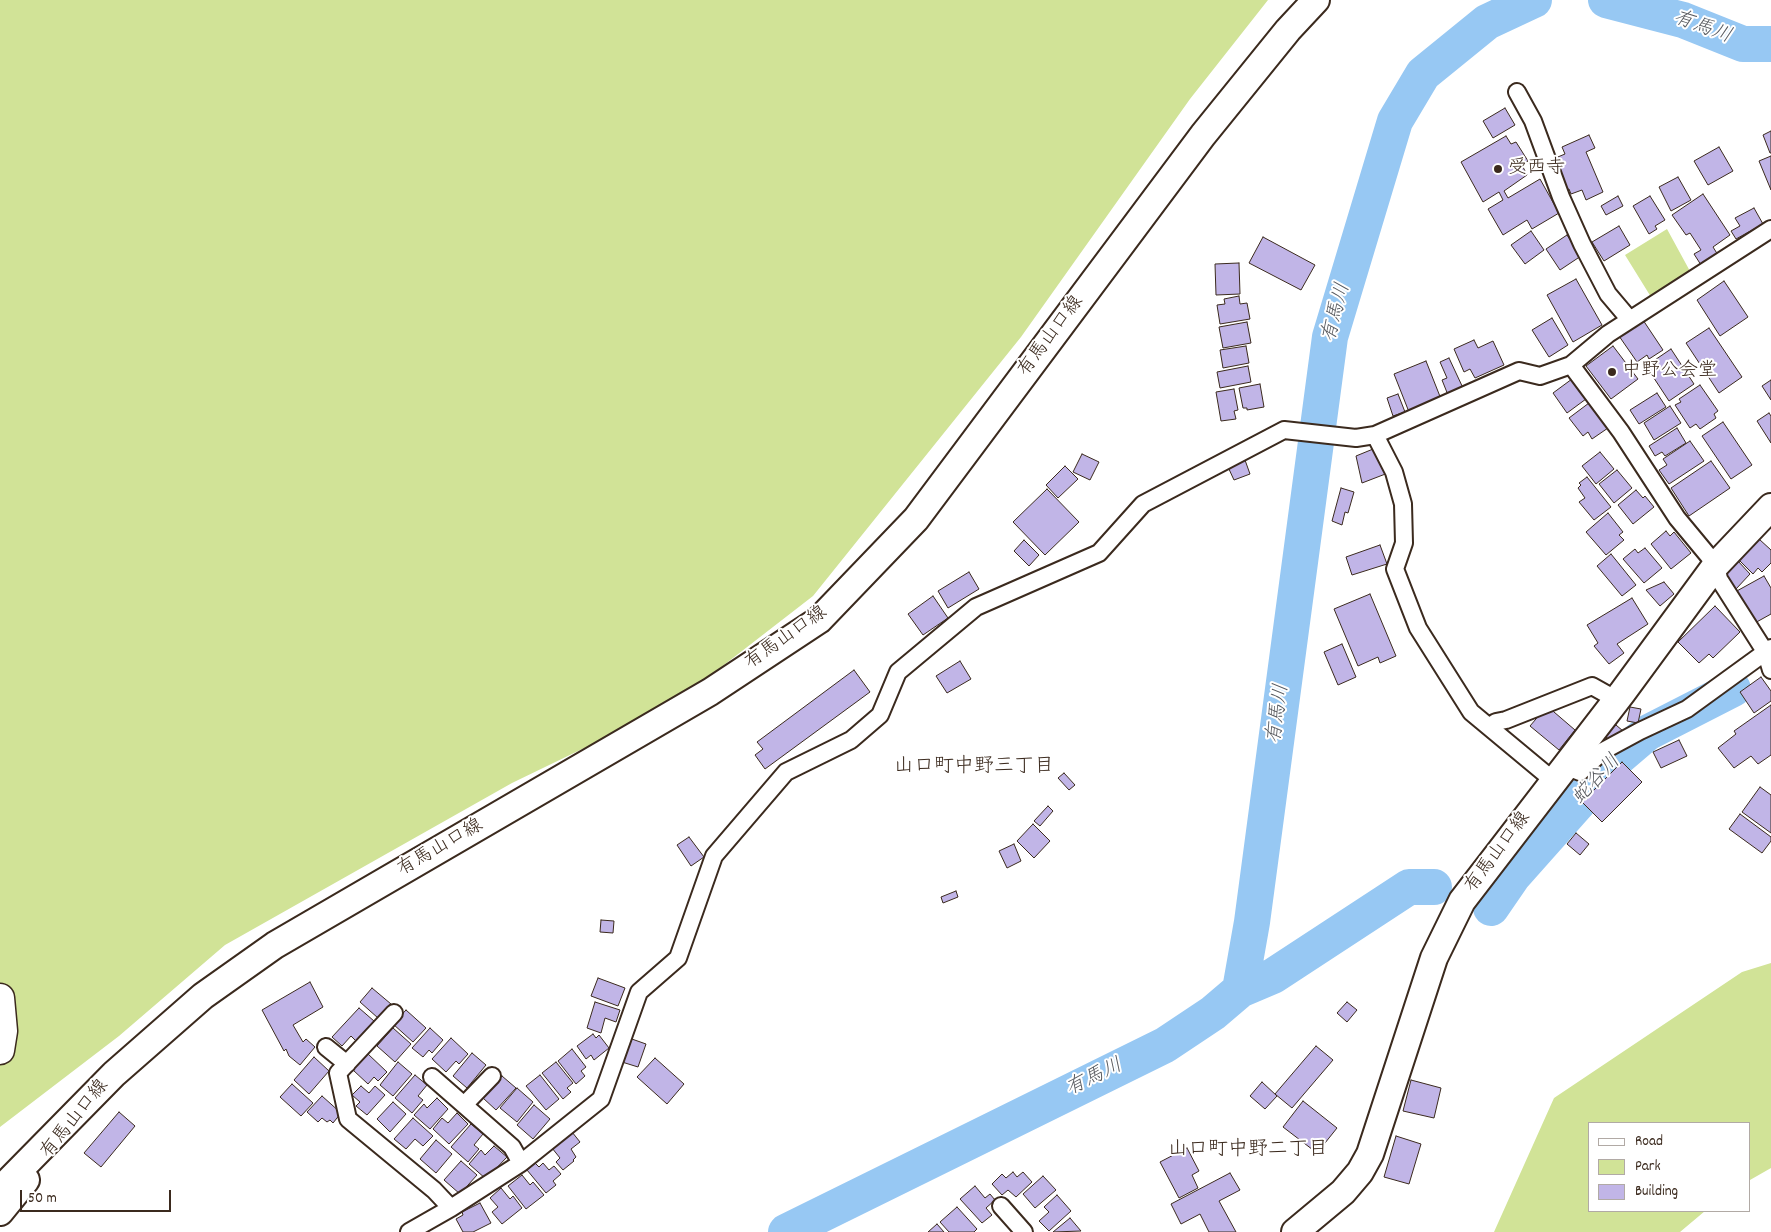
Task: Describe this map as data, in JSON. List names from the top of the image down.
{
  "streets": {
    "main road": ["有馬山口線"]
  },
  "districts": ["山口町中野三丁目", "山口町中野二丁目"],
  "water": ["有馬川", "蛇谷川"],
  "places": ["受西寺", "中野公会堂"],
  "legend": ["Road", "Park", "Building"],
  "scale_bar": "50 m"
}
